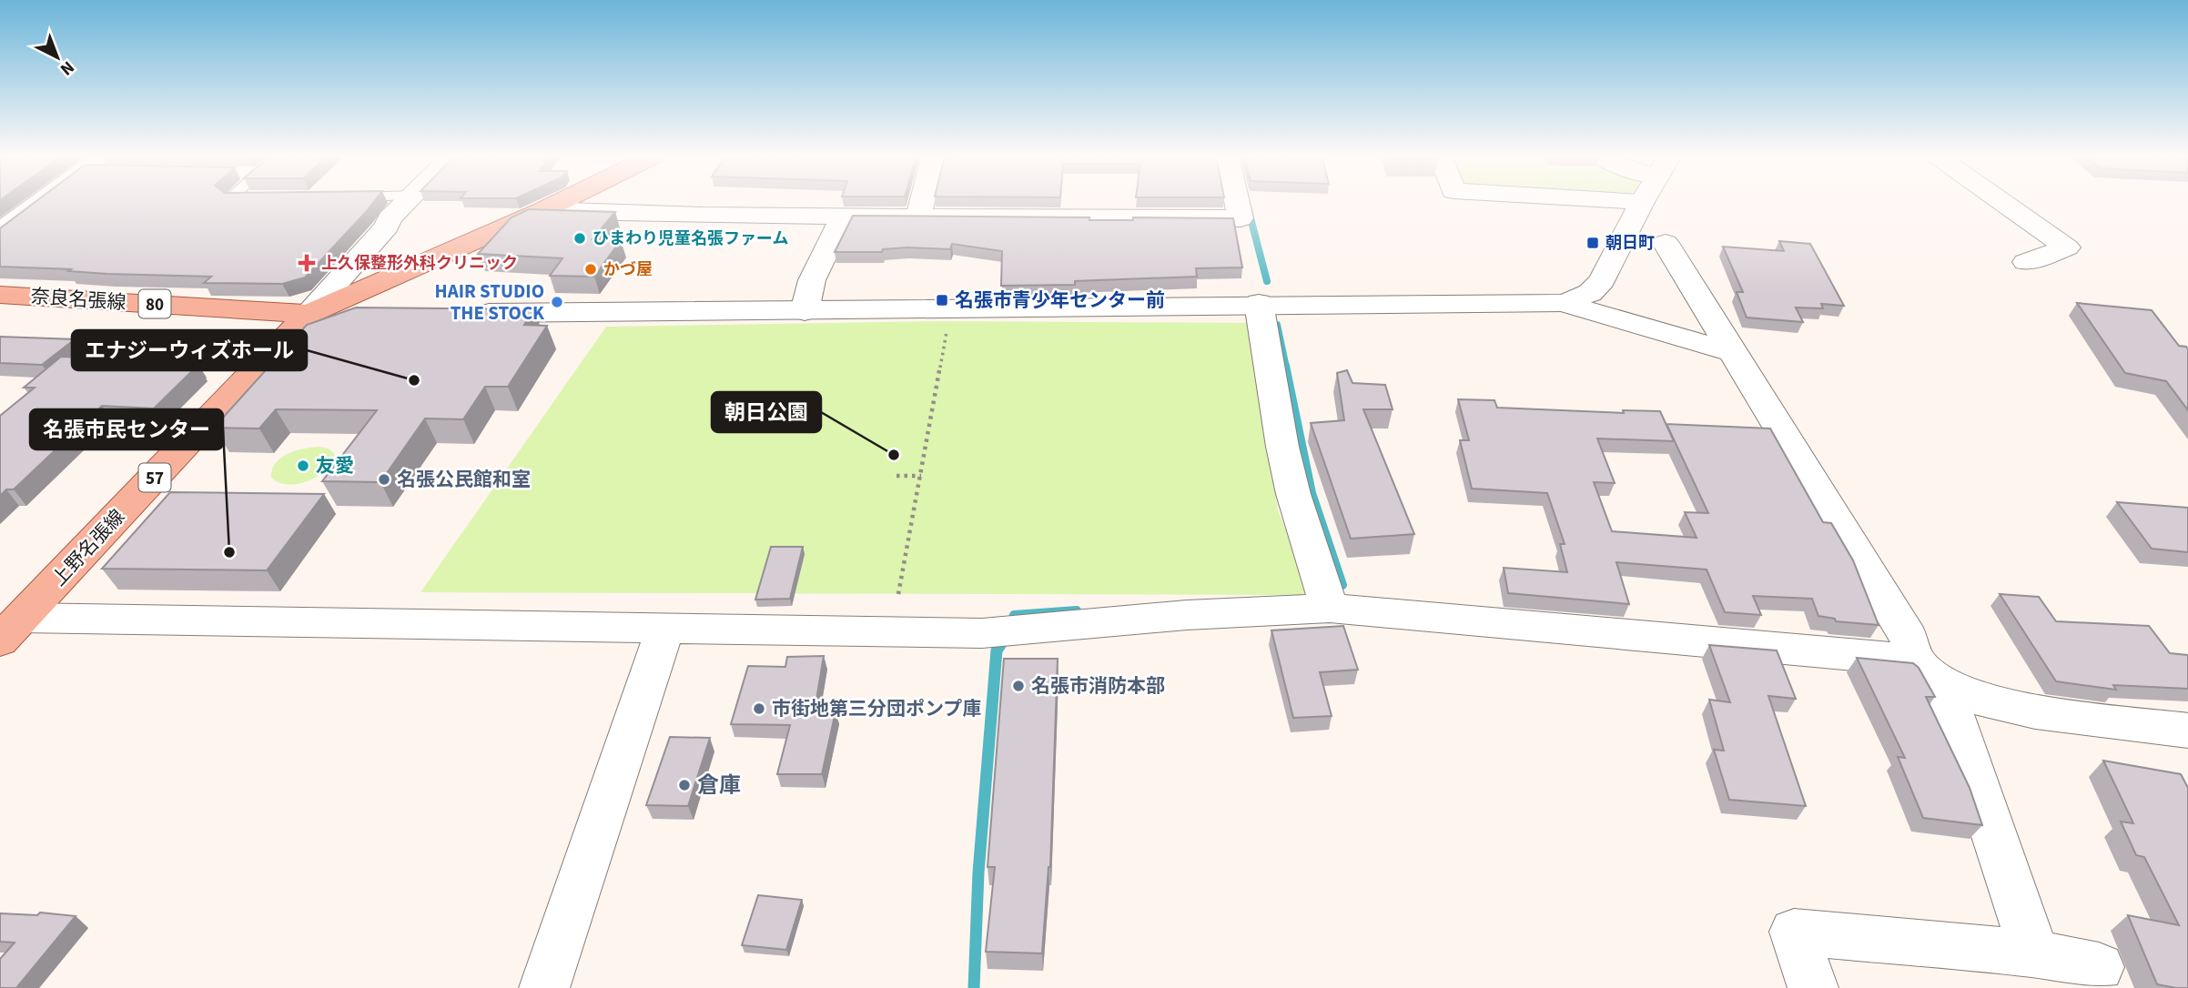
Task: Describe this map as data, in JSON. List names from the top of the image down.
{
  "streets": {
    "main road": [
      "奈良名張線",
      "80",
      "57",
      "上野名張線"
    ]
  },
  "crossings": [
    ["奈良名張線", "上野名張線"]
  ],
  "places": {
    "other": [
      "ひまわり児童名張ファーム",
      "かづ屋",
      "HAIR STUDIO THE STOCK",
      "エナジーウィズホール",
      "朝日公園",
      "友愛",
      "名張公民館和室",
      "名張市民センター",
      "名張市消防本部",
      "市街地第三分団ポンプ庫",
      "倉庫"
    ],
    "transit": ["朝日町", "名張市青少年センター前"],
    "health": ["上久保整形外科クリニック"]
  },
  "north": "bottom right"
}
